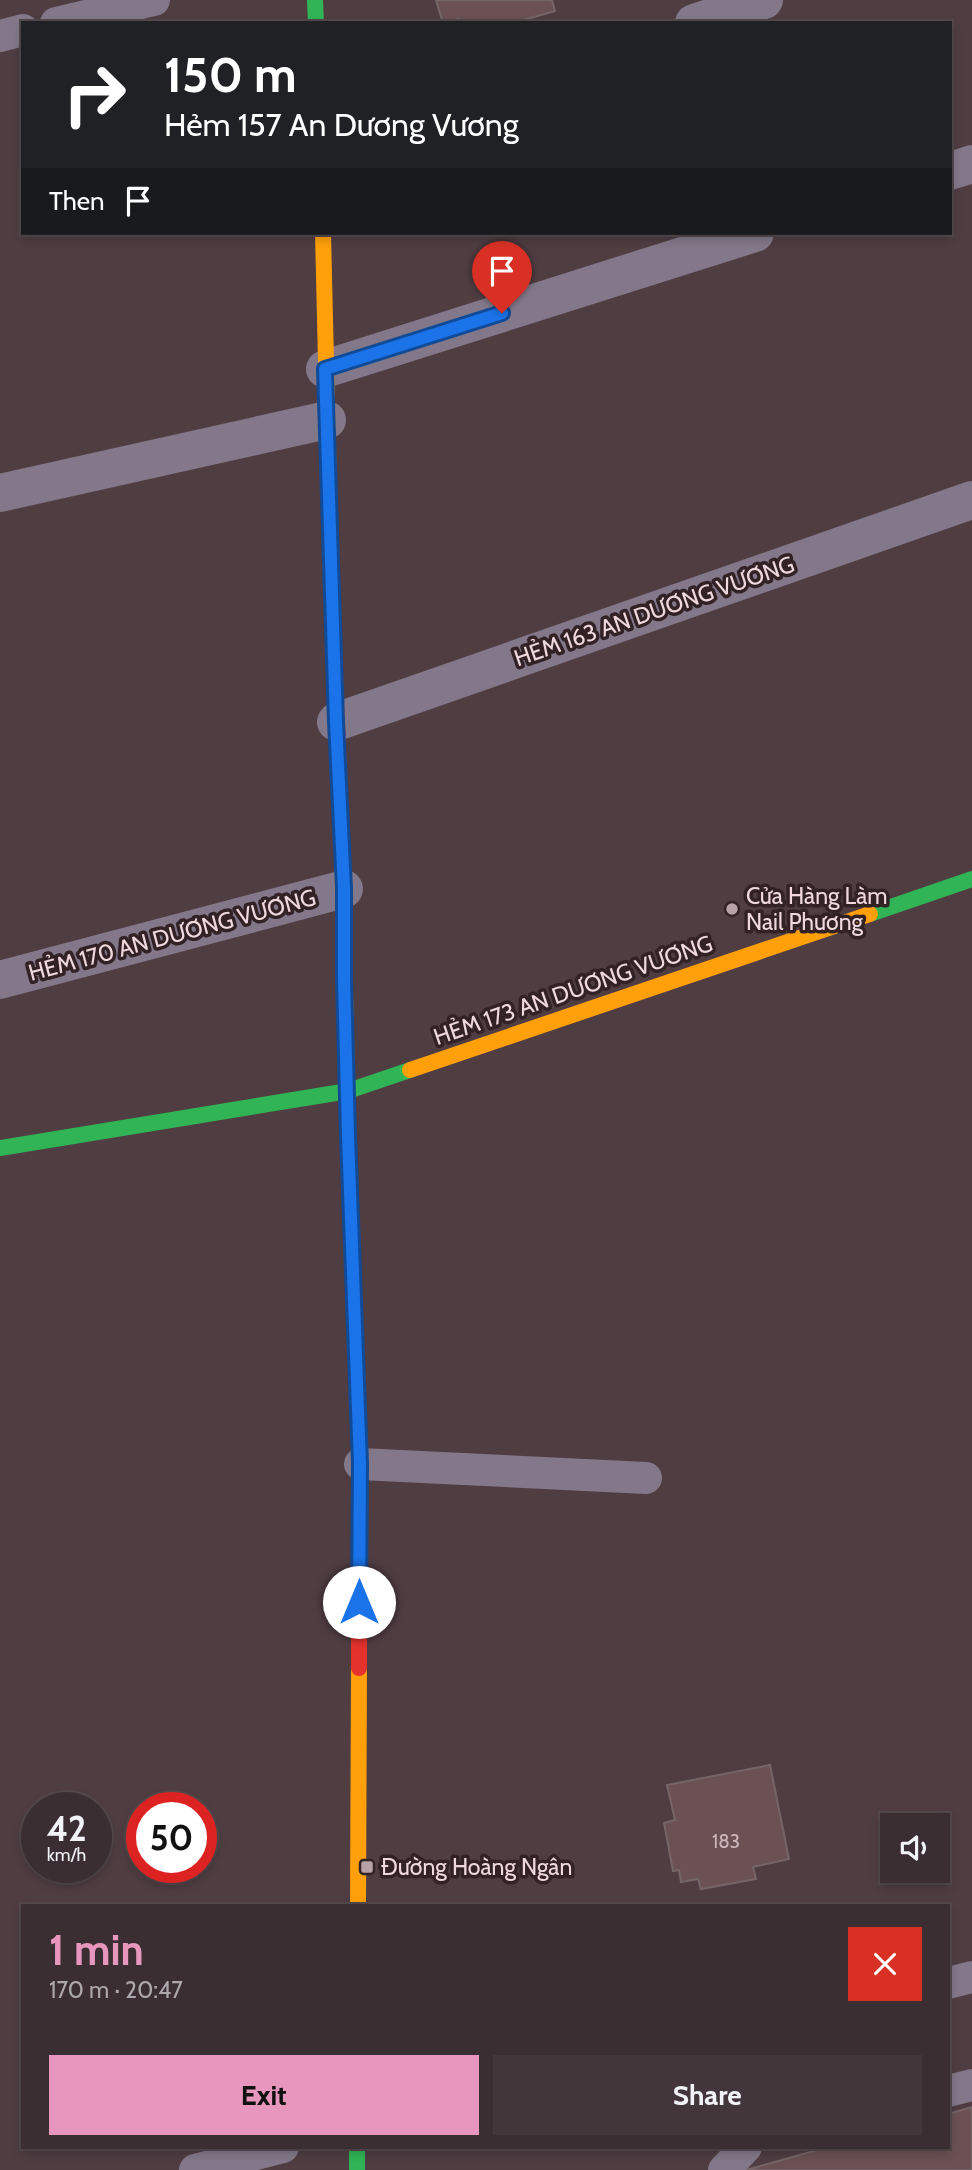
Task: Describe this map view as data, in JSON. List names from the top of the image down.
{
  "streets": {
    "main road": ["HẺM 173 AN DƯƠNG VƯƠNG"],
    "street": ["HẺM 163 AN DƯƠNG VƯƠNG", "HẺM 170 AN DƯƠNG VƯƠNG"]
  },
  "places": {
    "other": ["Cửa Hàng Làm Nail Phương"],
    "transit": ["Đường Hoàng Ngân"]
  },
  "house_numbers": ["183"],
  "page": {
    "turn": ["150 m", "Hẻm 157 An Dương Vương"],
    "then": "Then",
    "speed": "42 km/h",
    "limit": "50",
    "heading": ["1 min", "170 m · 20:47"],
    "buttons": ["Exit", "Share"]
  }
}
